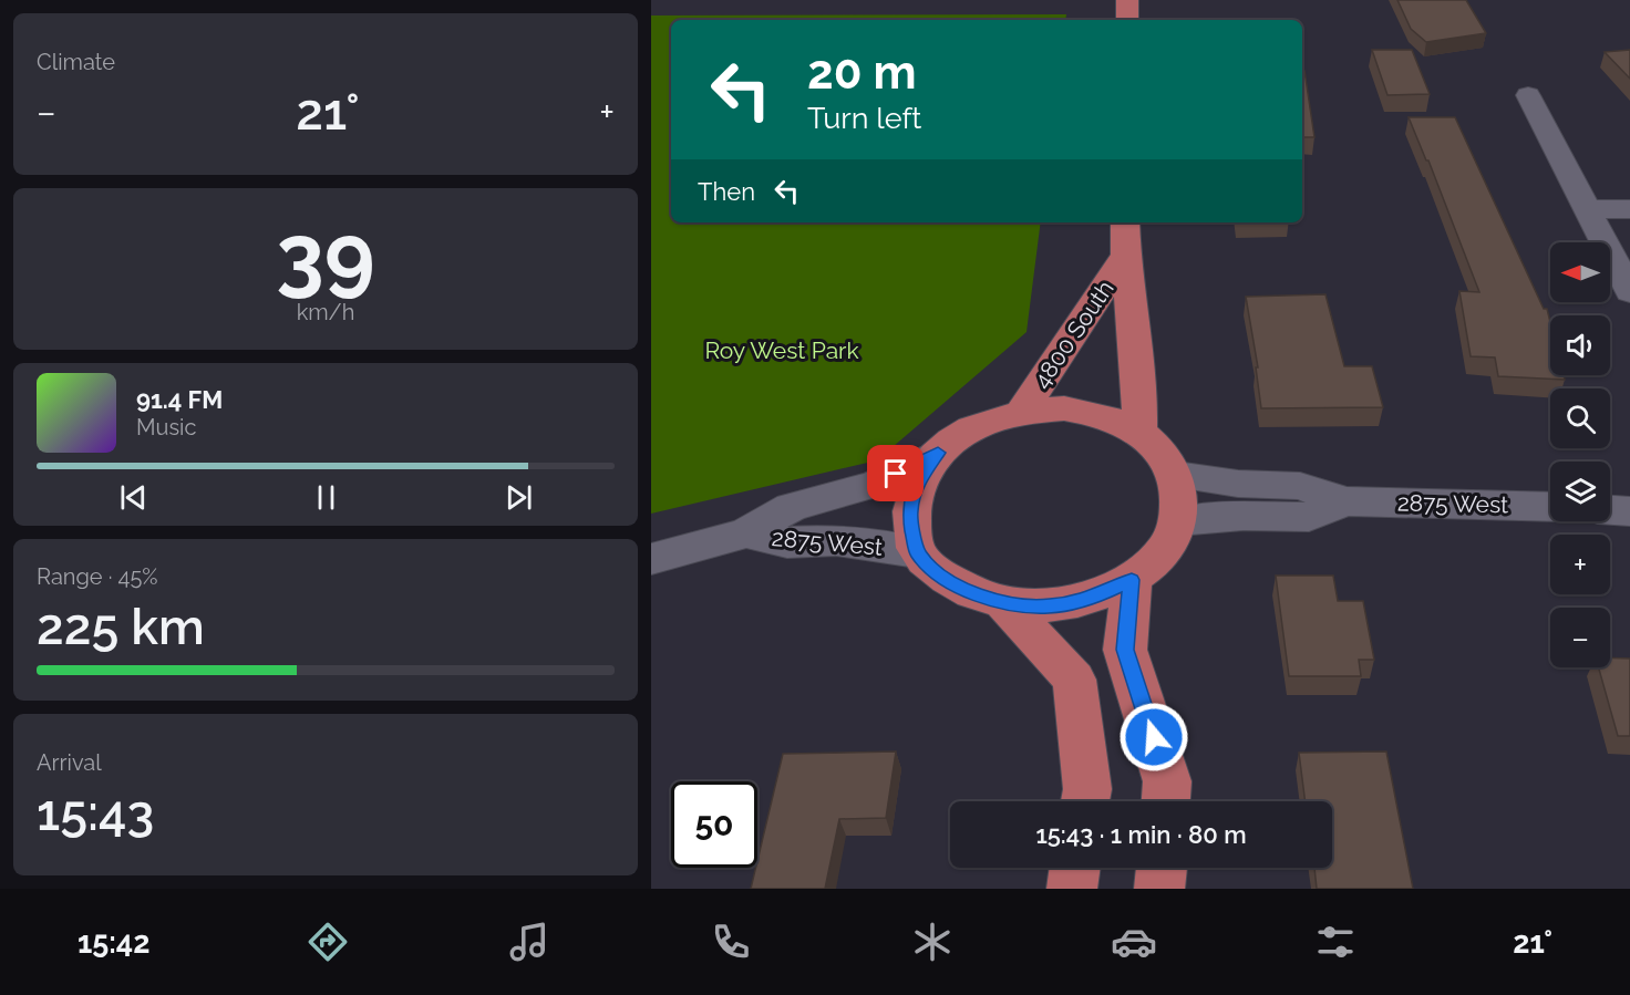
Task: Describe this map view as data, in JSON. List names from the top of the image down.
{
  "streets": {
    "main road": ["4800 South"],
    "street": ["2875 West"]
  },
  "crossings": [
    ["4800 South", "2875 West"]
  ],
  "parks": ["Roy West Park"],
  "north": "left",
  "page": {
    "tile": [
      "Climate",
      ["39", "km/h"],
      ["Range · 45%", "225 km"],
      ["Arrival", "15:43"]
    ],
    "turn": ["20 m", "Turn left"],
    "heat": ["−", "21°", "+"],
    "then": "Then",
    "map_buttons": ["+", "−"],
    "song": ["91.4 FM", "Music"],
    "limit": "50",
    "trip": "15:43 · 1 min · 80 m",
    "tabs": ["15:42", "21°"]
  }
}
